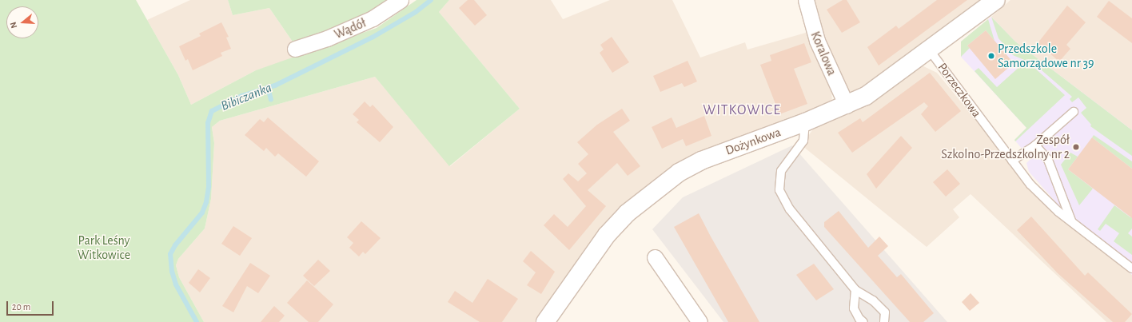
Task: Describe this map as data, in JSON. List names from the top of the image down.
{
  "streets": {
    "street": ["Wądół", "Koralowa", "Dożynkowa"],
    "lane": ["Porzeczkowa"]
  },
  "crossings": [
    ["Koralowa", "Dożynkowa"],
    ["Porzeczkowa", "Dożynkowa"]
  ],
  "districts": ["WITKOWICE"],
  "water": ["Bibiczanka"],
  "parks": ["Park Leśny Witkowice"],
  "places": ["Przedszkole Samorządowe nr 39", "Zespół Szkolno-Przedszkolny nr 2"],
  "scale_bar": "20 m",
  "north": "left"
}
